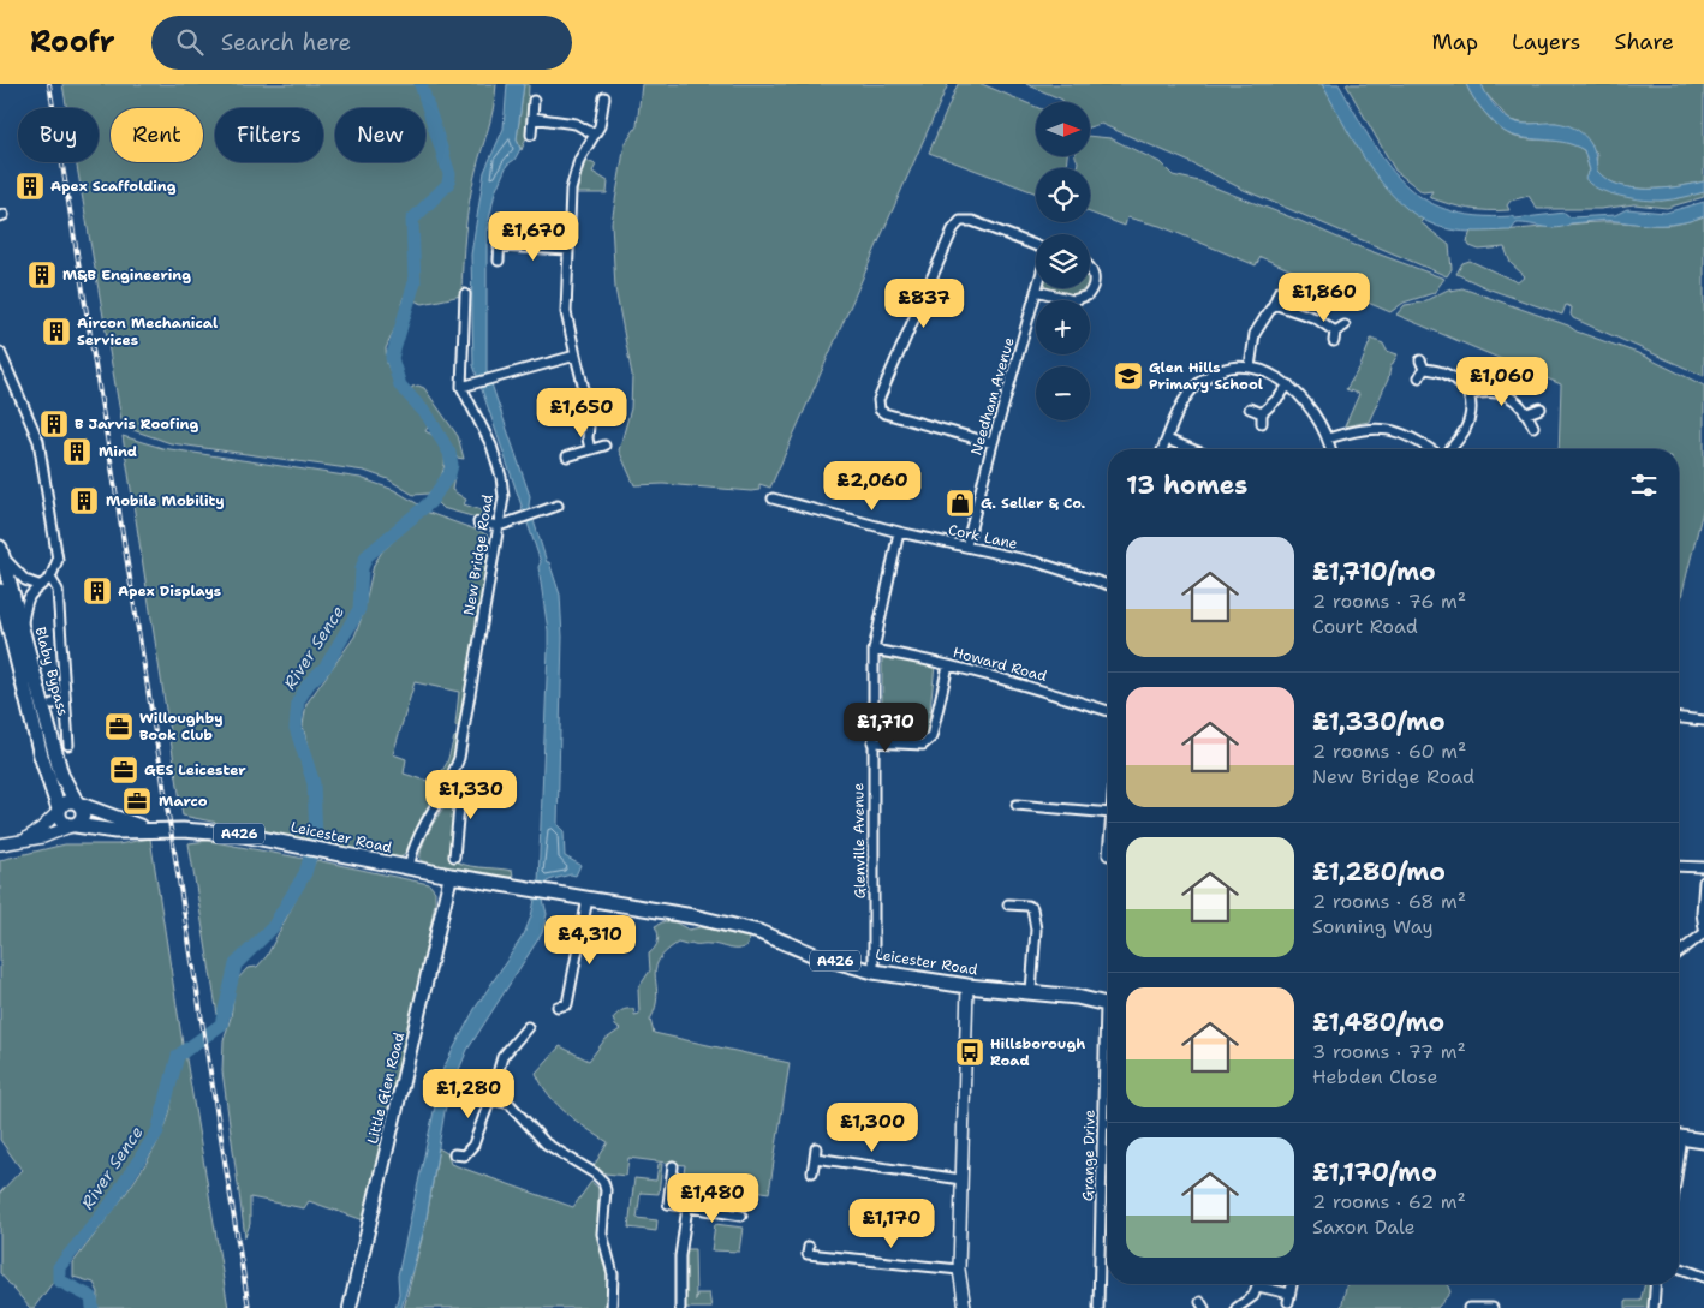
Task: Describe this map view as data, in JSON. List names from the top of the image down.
{
  "streets": {
    "main road": [
      "Blaby Bypass",
      "A426",
      "Leicester Road",
      "Little Glen Road"
    ],
    "street": [
      "Needham Avenue",
      "Cork Lane",
      "New Bridge Road",
      "Howard Road",
      "Glenville Avenue",
      "Grange Drive"
    ]
  },
  "crossings": [
    ["Needham Avenue", "Cork Lane"],
    ["Cork Lane", "Glenville Avenue"],
    ["New Bridge Road", "Leicester Road"],
    ["Howard Road", "Glenville Avenue"],
    ["Blaby Bypass", "Leicester Road"],
    ["Leicester Road", "Glenville Avenue"],
    ["Leicester Road", "Little Glen Road"]
  ],
  "water": ["River Sence"],
  "places": {
    "building": [
      "Apex Scaffolding",
      "M&B Engineering",
      "Aircon Mechanical Services",
      "B Jarvis Roofing",
      "Mind",
      "Mobile Mobility",
      "Apex Displays"
    ],
    "school or university": ["Glen Hills Primary School"],
    "shop": ["G. Seller & Co."],
    "office": ["Willoughby Book Club", "GES Leicester", "Marco"],
    "bus stop": ["Hillsborough Road"]
  },
  "north": "right",
  "page": {
    "header": "Roofr",
    "search": "Search here",
    "nav": ["Map", "Layers", "Share"],
    "map_buttons": ["+", "−"],
    "chip": [
      "Buy",
      "Rent",
      "Filters",
      "New"
    ],
    "price": [
      "£1,670",
      "£1,860",
      "£837",
      "£1,060",
      "£1,650",
      "£2,060",
      "£1,710",
      "£1,330",
      "£4,310",
      "£1,280",
      "£1,300",
      "£1,480",
      "£1,170"
    ],
    "heading": "13 homes",
    "list": [
      {
        "name": "£1,710/mo",
        "note": "2 rooms · 76 m² · Court Road"
      },
      {
        "name": "£1,330/mo",
        "note": "2 rooms · 60 m² · New Bridge Road"
      },
      {
        "name": "£1,280/mo",
        "note": "2 rooms · 68 m² · Sonning Way"
      },
      {
        "name": "£1,480/mo",
        "note": "3 rooms · 77 m² · Hebden Close"
      },
      {
        "name": "£1,170/mo",
        "note": "2 rooms · 62 m² · Saxon Dale"
      }
    ]
  }
}
